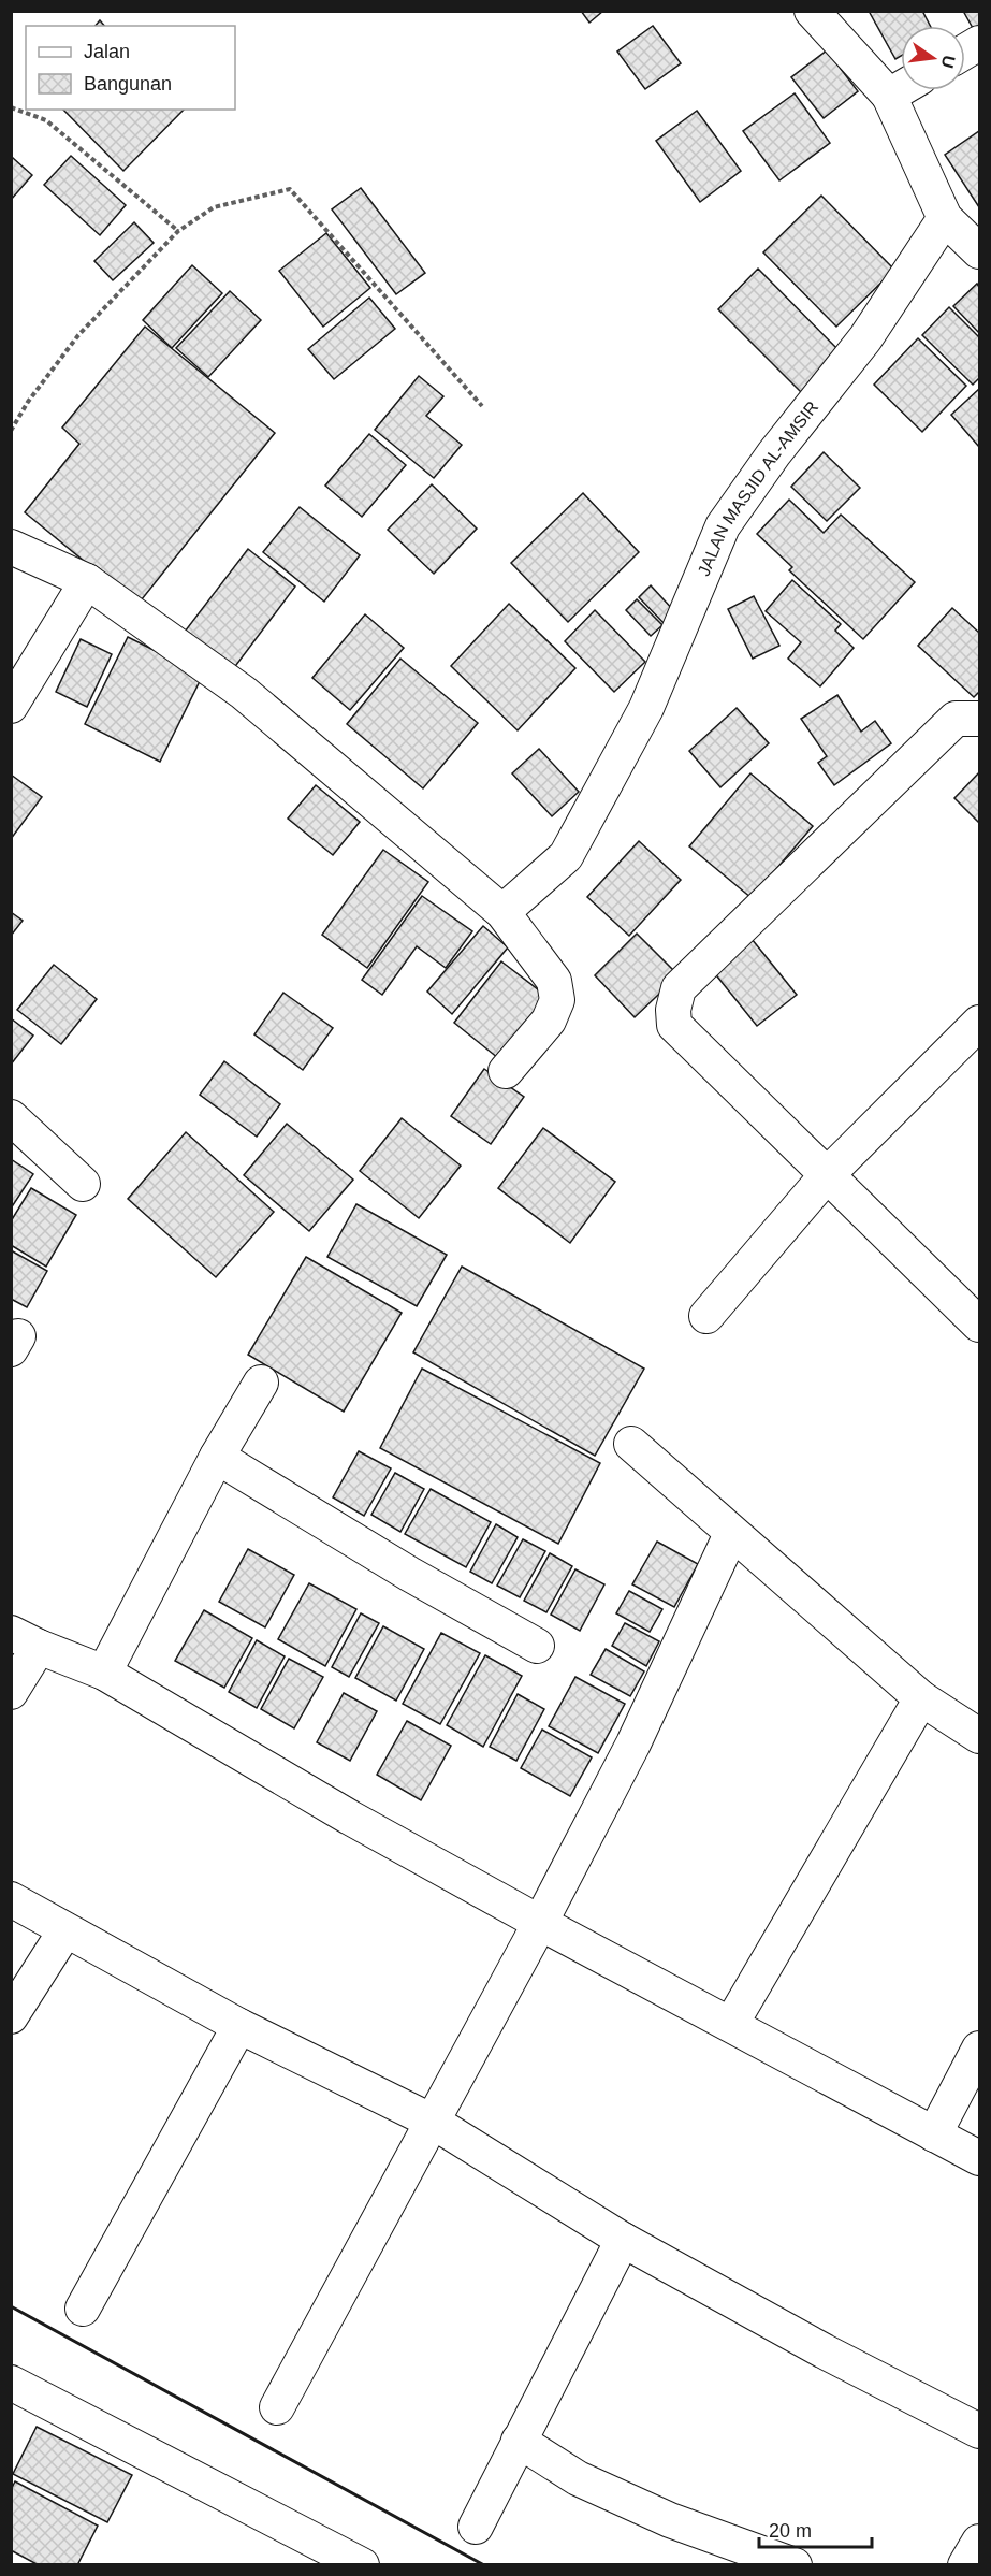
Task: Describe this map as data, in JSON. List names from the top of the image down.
{
  "streets": {
    "street": ["JALAN MASJID AL-AMSIR"]
  },
  "legend": ["Jalan", "Bangunan"],
  "scale_bar": "20 m",
  "north": "right"
}
